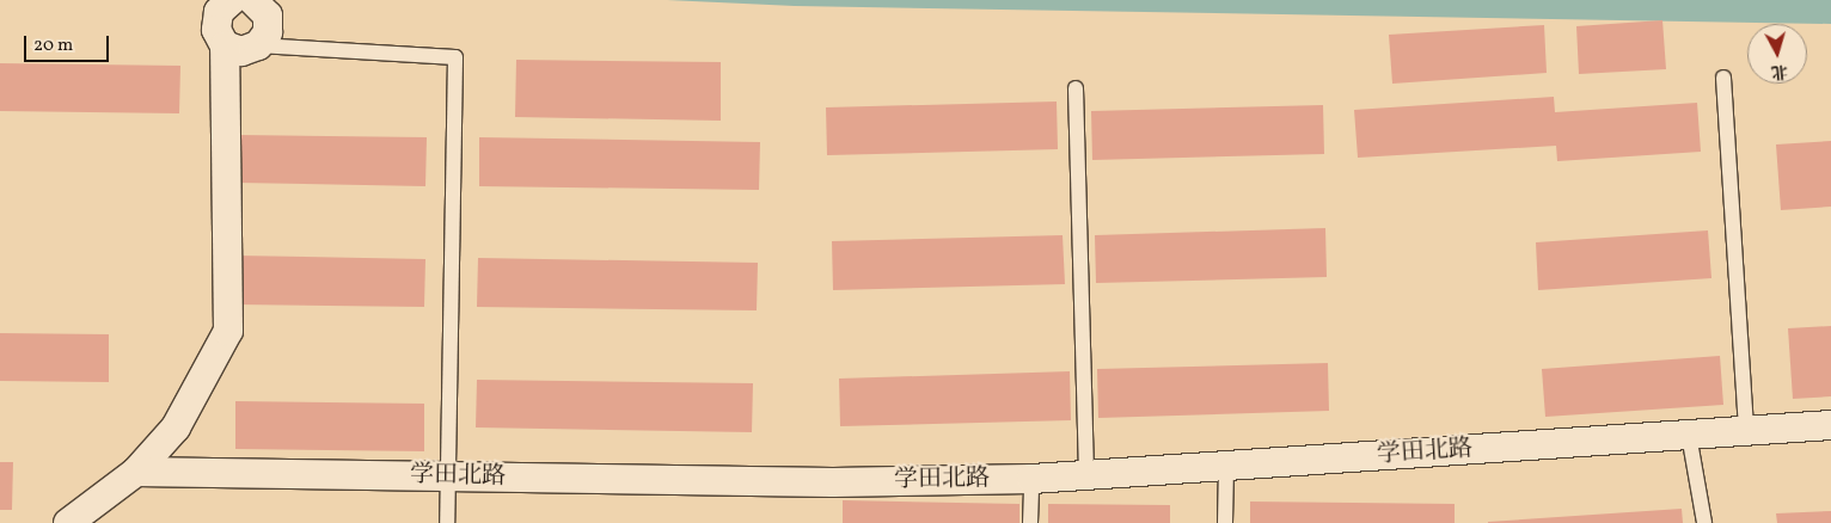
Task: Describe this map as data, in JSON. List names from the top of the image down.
{
  "streets": {
    "street": ["学田北路"]
  },
  "scale_bar": "20 m",
  "north": "bottom"
}
